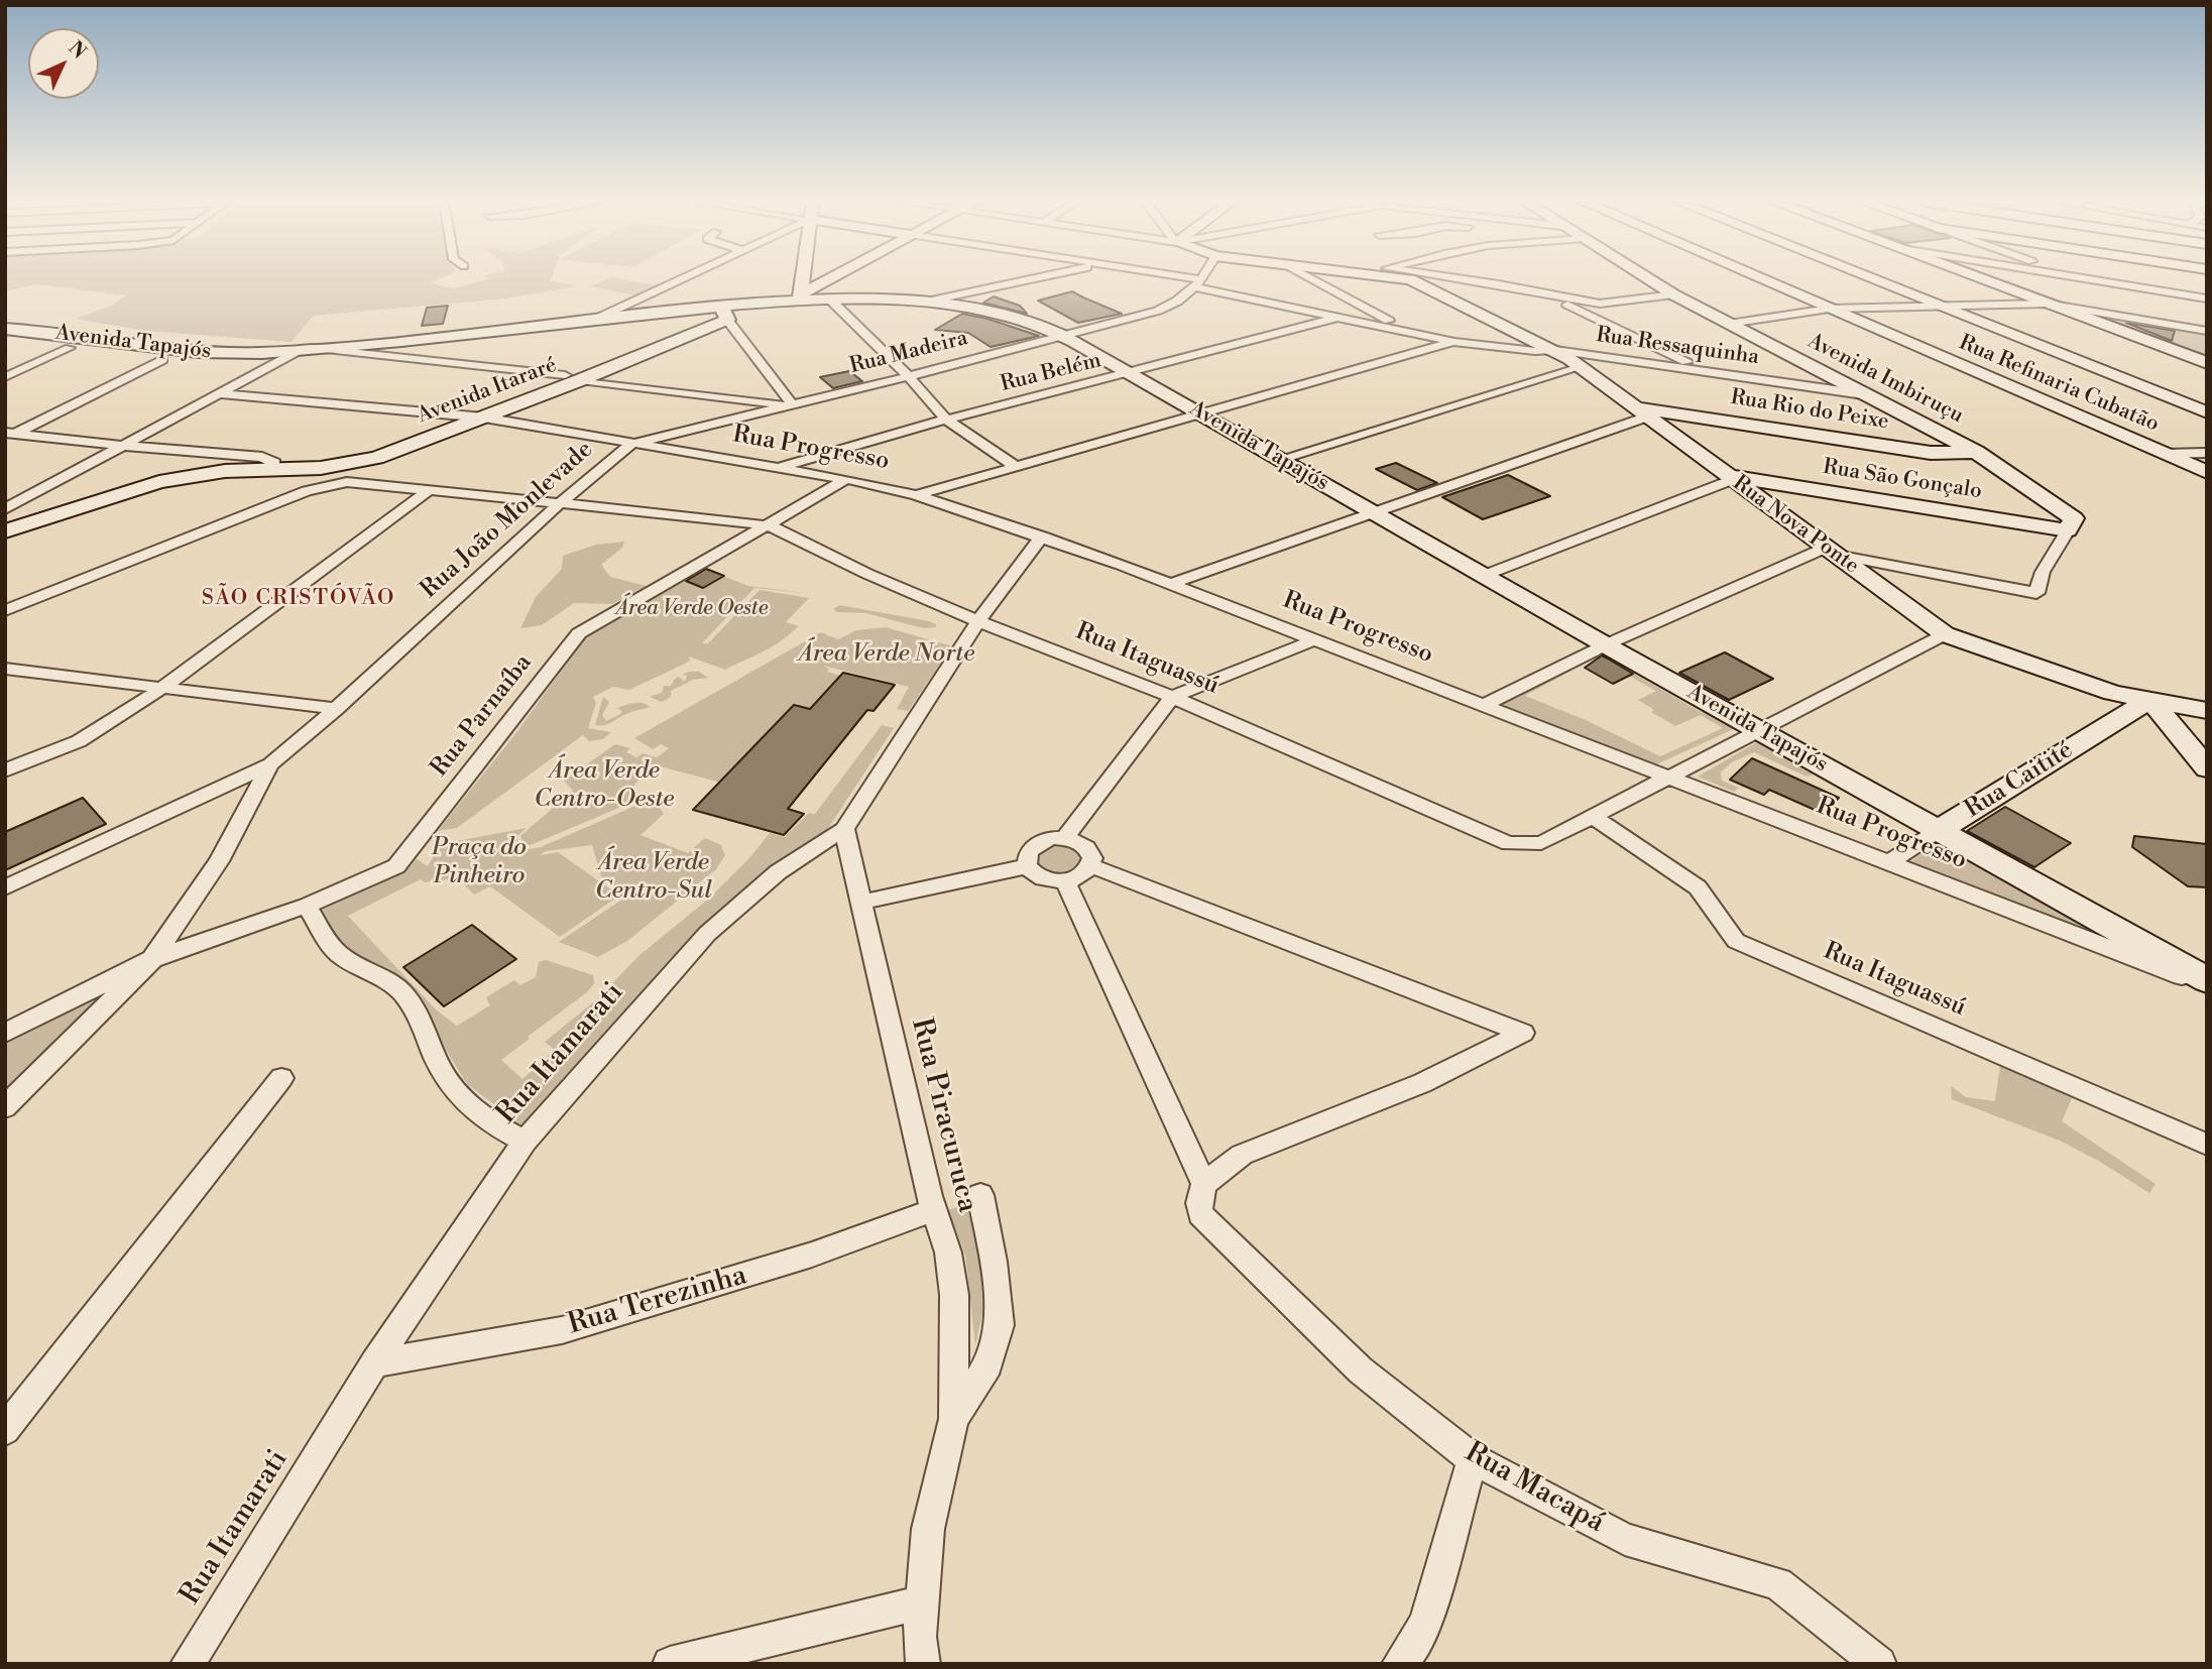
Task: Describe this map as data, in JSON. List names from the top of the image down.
{
  "streets": {
    "street": [
      "Avenida Tapajós",
      "Rua Ressaquinha",
      "Rua Madeira",
      "Rua Belém",
      "Avenida Imbiruçu",
      "Rua Refinaria Cubatão",
      "Avenida Itararé",
      "Rua Rio do Peixe",
      "Rua Progresso",
      "Rua São Gonçalo",
      "Rua João Monlevade",
      "Rua Nova Ponte",
      "Rua Itaguassú",
      "Rua Parnaíba",
      "Rua Caitité",
      "Rua Itamarati",
      "Rua Piracuruca",
      "Rua Terezinha",
      "Rua Macapá"
    ]
  },
  "crossings": [
    ["Avenida Tapajós", "Rua Madeira"],
    ["Avenida Tapajós", "Rua Belém"],
    ["Avenida Tapajós", "Avenida Itararé"],
    ["Avenida Tapajós", "Rua Caitité"],
    ["Rua Ressaquinha", "Rua Madeira"],
    ["Rua Ressaquinha", "Rua Belém"],
    ["Rua Ressaquinha", "Avenida Imbiruçu"],
    ["Rua Ressaquinha", "Rua Nova Ponte"],
    ["Rua Madeira", "Rua Progresso"],
    ["Rua Madeira", "Rua João Monlevade"],
    ["Rua Belém", "Rua Progresso"],
    ["Avenida Imbiruçu", "Rua Rio do Peixe"],
    ["Avenida Imbiruçu", "Rua São Gonçalo"],
    ["Avenida Itararé", "Rua Progresso"],
    ["Rua Rio do Peixe", "Rua Nova Ponte"],
    ["Rua Progresso", "Rua João Monlevade"],
    ["Rua Progresso", "Rua Parnaíba"],
    ["Rua Progresso", "Rua Caitité"],
    ["Rua Progresso", "Rua Itamarati"],
    ["Rua São Gonçalo", "Rua Nova Ponte"],
    ["Rua João Monlevade", "Rua Itaguassú"],
    ["Rua João Monlevade", "Rua Parnaíba"],
    ["Rua Nova Ponte", "Rua Caitité"],
    ["Rua Itaguassú", "Rua Parnaíba"],
    ["Rua Itaguassú", "Rua Itamarati"],
    ["Rua Itamarati", "Rua Piracuruca"],
    ["Rua Itamarati", "Rua Terezinha"],
    ["Rua Piracuruca", "Rua Terezinha"]
  ],
  "districts": ["SÃO CRISTÓVÃO"],
  "parks": [
    "Área Verde Oeste",
    "Área Verde Norte",
    "Área Verde Centro-Oeste",
    "Praça do Pinheiro",
    "Área Verde Centro-Sul"
  ],
  "north": "top right"
}
